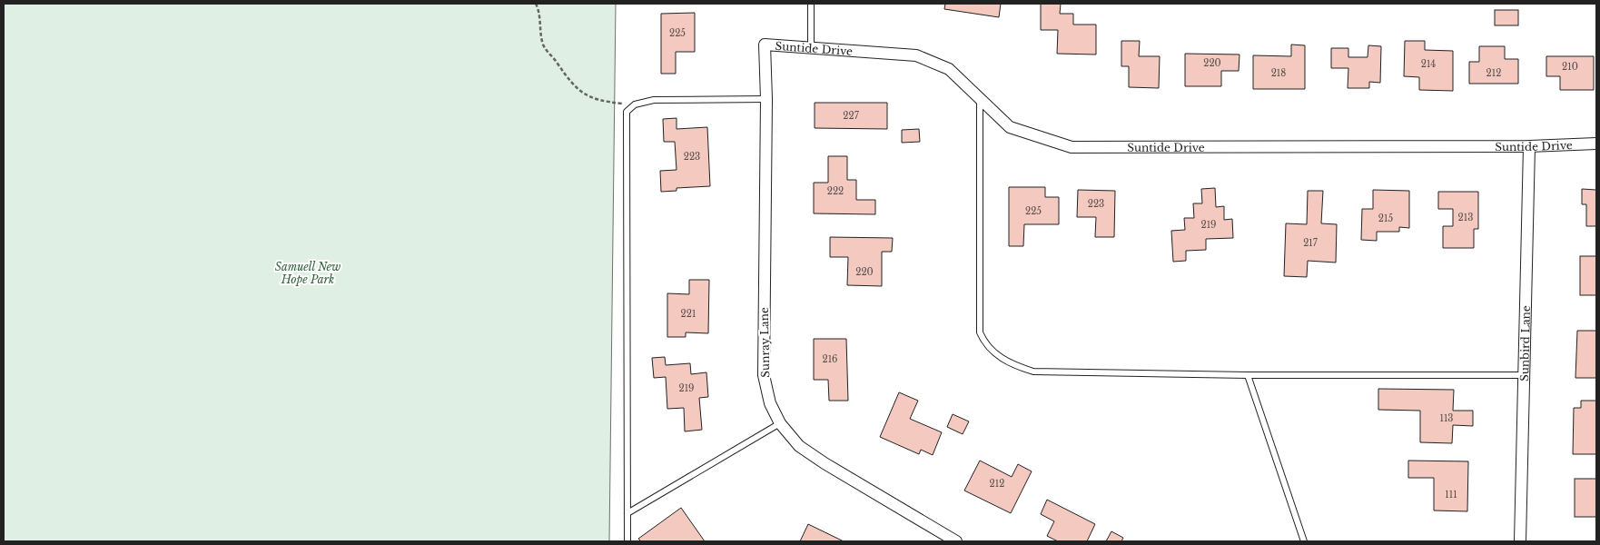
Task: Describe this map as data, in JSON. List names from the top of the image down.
{
  "streets": {
    "street": ["Suntide Drive", "Sunray Lane", "Sunbird Lane"]
  },
  "crossings": [
    ["Suntide Drive", "Sunray Lane"],
    ["Suntide Drive", "Sunbird Lane"]
  ],
  "parks": ["Samuell New Hope Park"],
  "house_numbers": [
    "225",
    "220",
    "214",
    "210",
    "218",
    "212",
    "227",
    "223",
    "222",
    "223",
    "225",
    "213",
    "215",
    "219",
    "217",
    "220",
    "221",
    "216",
    "219",
    "113",
    "212",
    "111"
  ]
}
